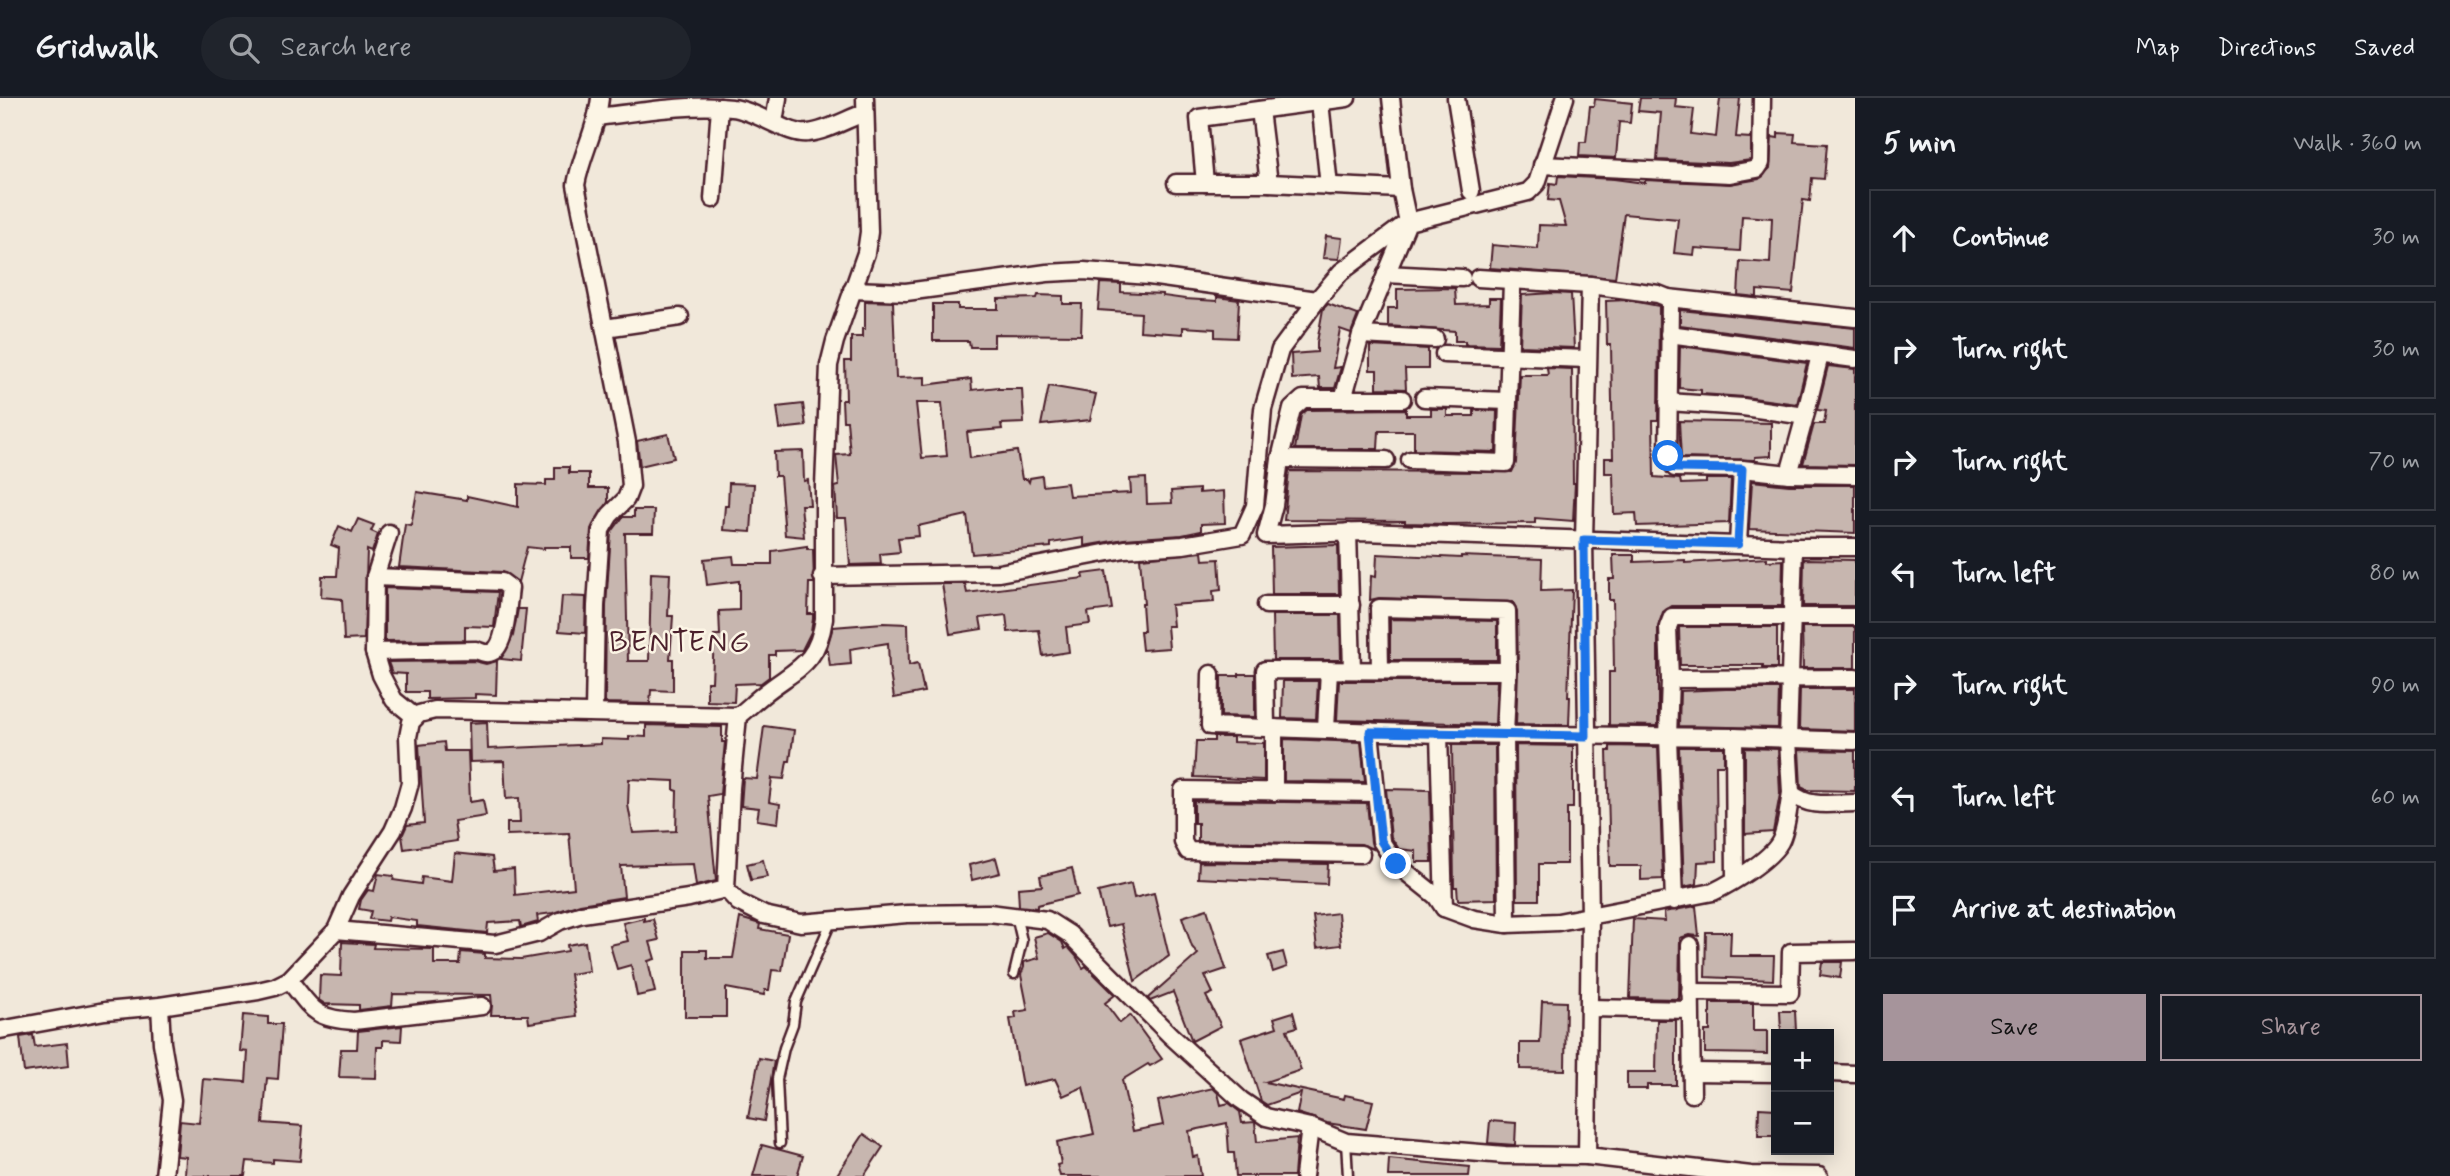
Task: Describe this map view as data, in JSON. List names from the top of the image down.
{
  "districts": ["BENTENG"],
  "page": {
    "header": "Gridwalk",
    "search": "Search here",
    "nav": ["Map", "Directions", "Saved"],
    "heading": ["5 min", "Walk · 360 m"],
    "list": [
      ["Continue", "30 m"],
      ["Turn right", "30 m"],
      ["Turn right", "70 m"],
      ["Turn left", "80 m"],
      ["Turn right", "90 m"],
      ["Turn left", "60 m"],
      "Arrive at destination"
    ],
    "buttons": ["Save", "Share"],
    "map_buttons": ["+", "−"]
  }
}
